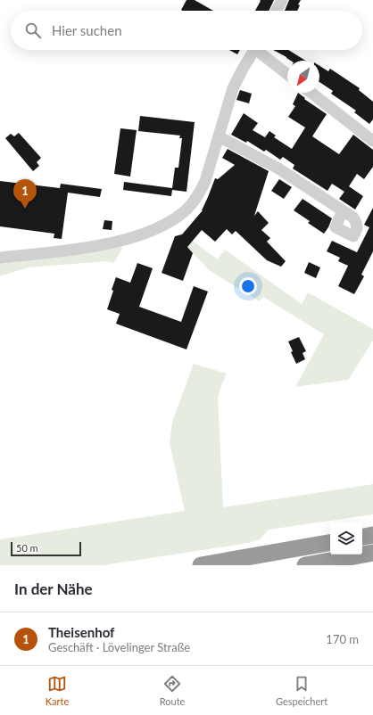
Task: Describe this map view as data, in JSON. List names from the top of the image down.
{
  "scale_bar": "50 m",
  "north": "bottom left",
  "page": {
    "search": "Hier suchen",
    "pins": "1",
    "scale": "50 m",
    "heading": "In der Nähe",
    "list": [
      {
        "mark": "1",
        "name": "Theisenhof",
        "note": "Geschäft · Lövelinger Straße",
        "value": "170 m"
      }
    ],
    "nav": ["Karte", "Route", "Gespeichert"]
  }
}
